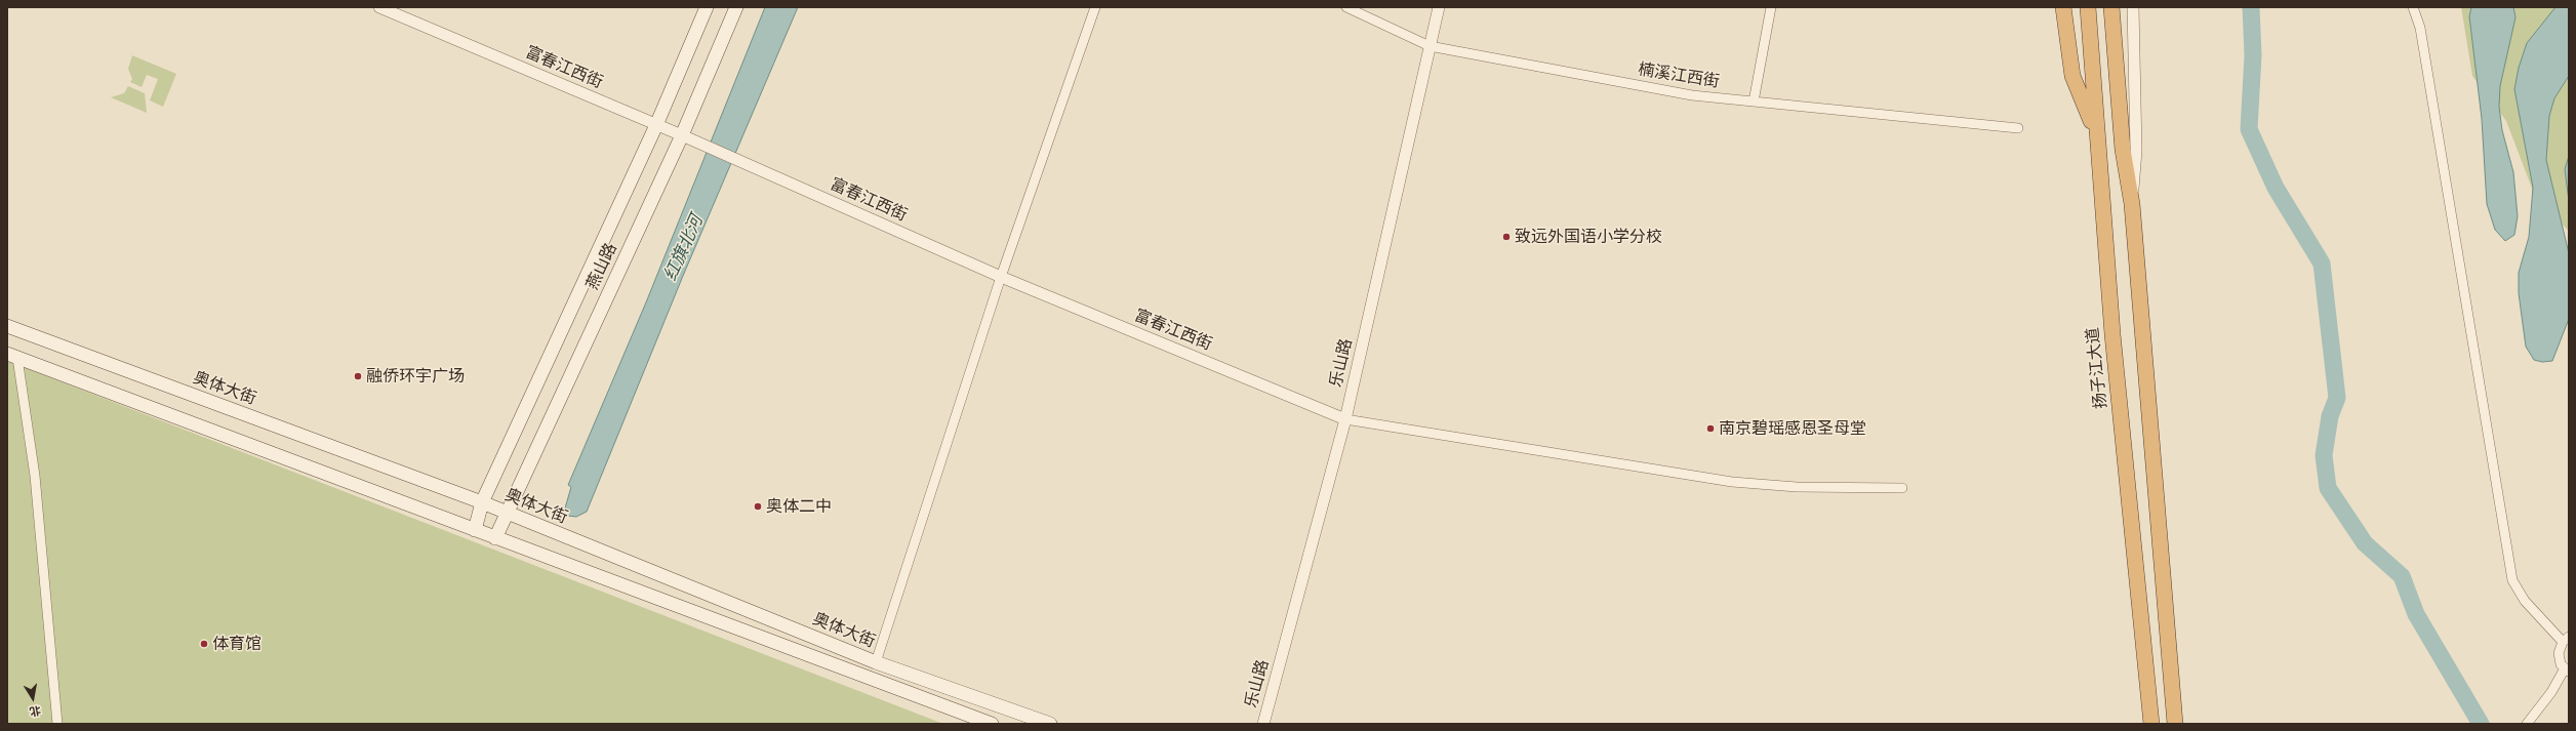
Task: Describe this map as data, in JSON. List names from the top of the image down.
{
  "streets": {
    "highway": ["扬子江大道"],
    "main road": ["燕山路", "奥体大街"],
    "street": ["富春江西街", "楠溪江西街", "乐山路"]
  },
  "crossings": [
    ["富春江西街", "燕山路"],
    ["富春江西街", "乐山路"],
    ["楠溪江西街", "乐山路"],
    ["燕山路", "奥体大街"]
  ],
  "water": ["红旗北河"],
  "places": [
    "致远外国语小学分校",
    "融侨环宇广场",
    "南京碧瑶感恩圣母堂",
    "奥体二中",
    "体育馆"
  ],
  "north": "bottom"
}
